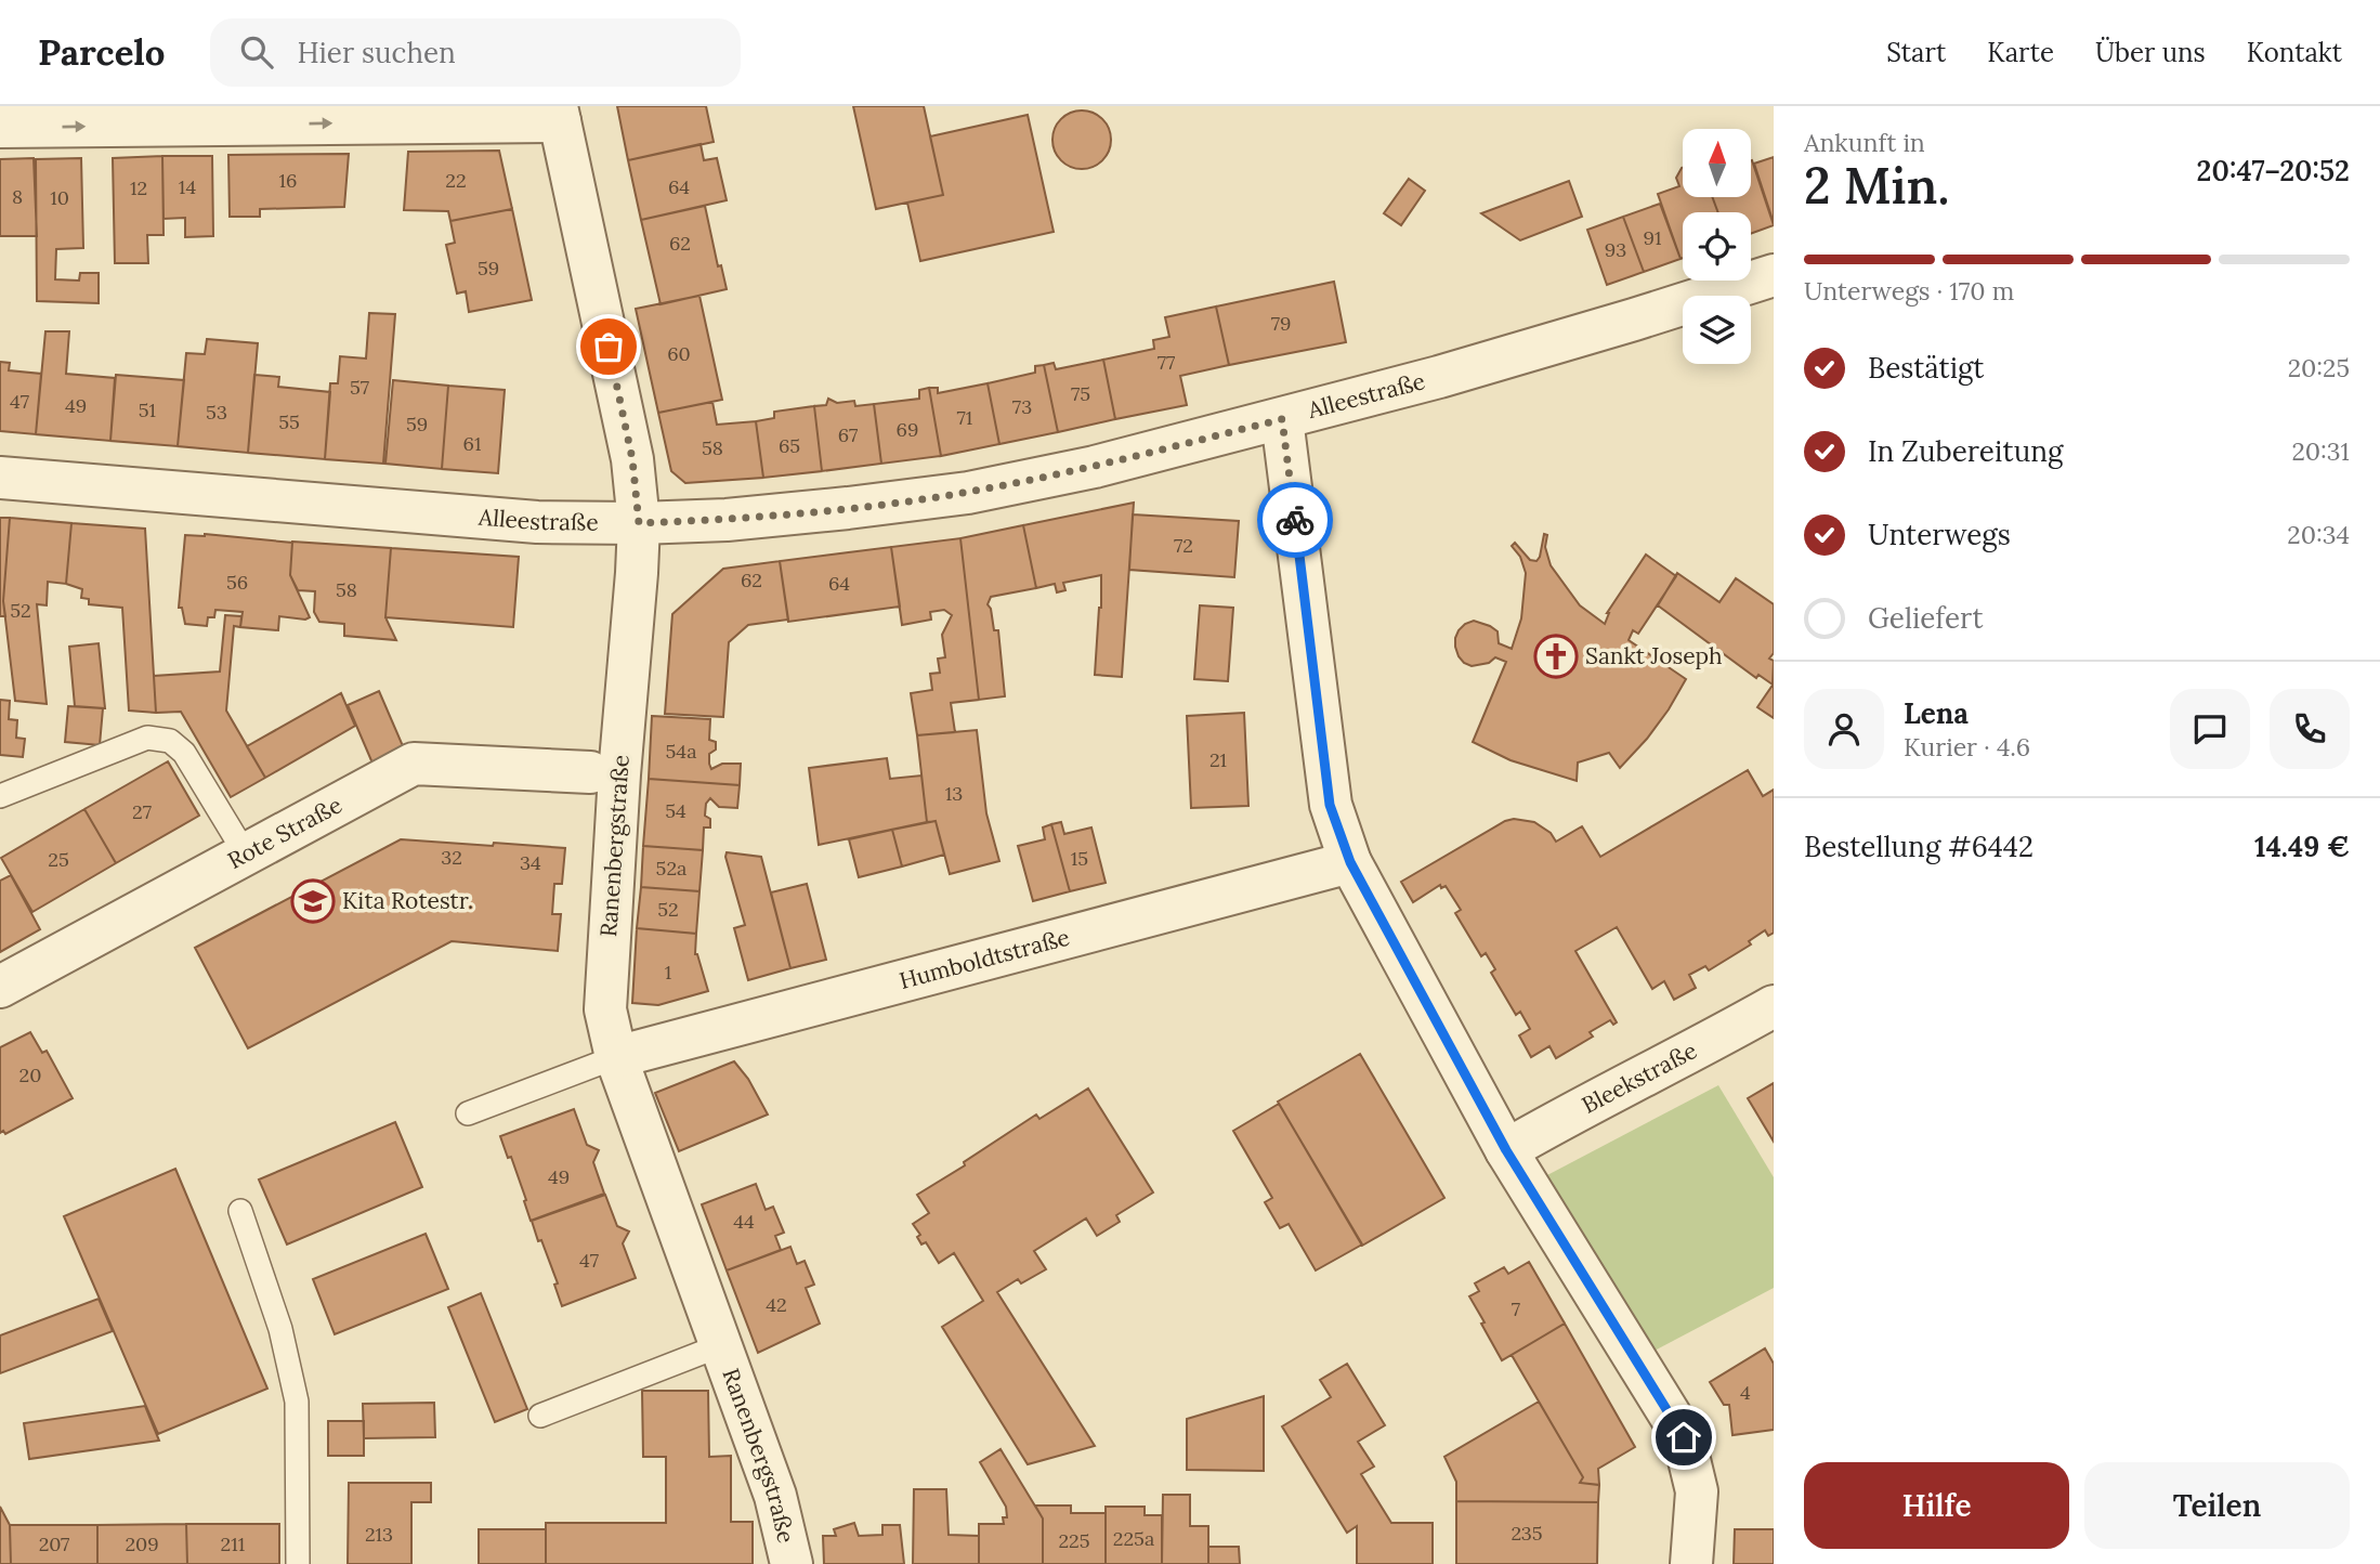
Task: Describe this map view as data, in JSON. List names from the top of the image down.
{
  "streets": {
    "street": [
      "Alleestraße",
      "Rote Straße",
      "Ranenbergstraße",
      "Humboldtstraße",
      "Bleekstraße"
    ]
  },
  "crossings": [
    ["Alleestraße", "Ranenbergstraße"],
    ["Ranenbergstraße", "Humboldtstraße"]
  ],
  "places": {
    "church": ["Sankt Joseph"],
    "school or university": ["Kita Rotestr."]
  },
  "house_numbers": [
    "16",
    "22",
    "14",
    "64",
    "12",
    "8",
    "10",
    "91",
    "62",
    "93",
    "59",
    "79",
    "60",
    "77",
    "57",
    "75",
    "47",
    "49",
    "73",
    "51",
    "53",
    "71",
    "55",
    "59",
    "69",
    "67",
    "61",
    "65",
    "58",
    "72",
    "62",
    "56",
    "64",
    "58",
    "52",
    "54a",
    "21",
    "13",
    "54",
    "27",
    "32",
    "15",
    "25",
    "34",
    "52a",
    "52",
    "1",
    "20",
    "49",
    "44",
    "47",
    "42",
    "7",
    "4",
    "235",
    "213",
    "225a",
    "225",
    "207",
    "209",
    "211"
  ],
  "north": "top",
  "page": {
    "header": "Parcelo",
    "search": "Hier suchen",
    "nav": [
      "Start",
      "Karte",
      "Über uns",
      "Kontakt"
    ],
    "heading": ["2 Min.", "Ankunft in", "20:47–20:52"],
    "panel": [
      "Lena",
      "Kurier · 4.6",
      "Bestellung #6442",
      "14.49 €"
    ],
    "bar": "Unterwegs · 170 m",
    "list": [
      ["Bestätigt", "20:25"],
      ["In Zubereitung", "20:31"],
      ["Unterwegs", "20:34"],
      "Geliefert"
    ],
    "buttons": ["Hilfe", "Teilen"]
  }
}
